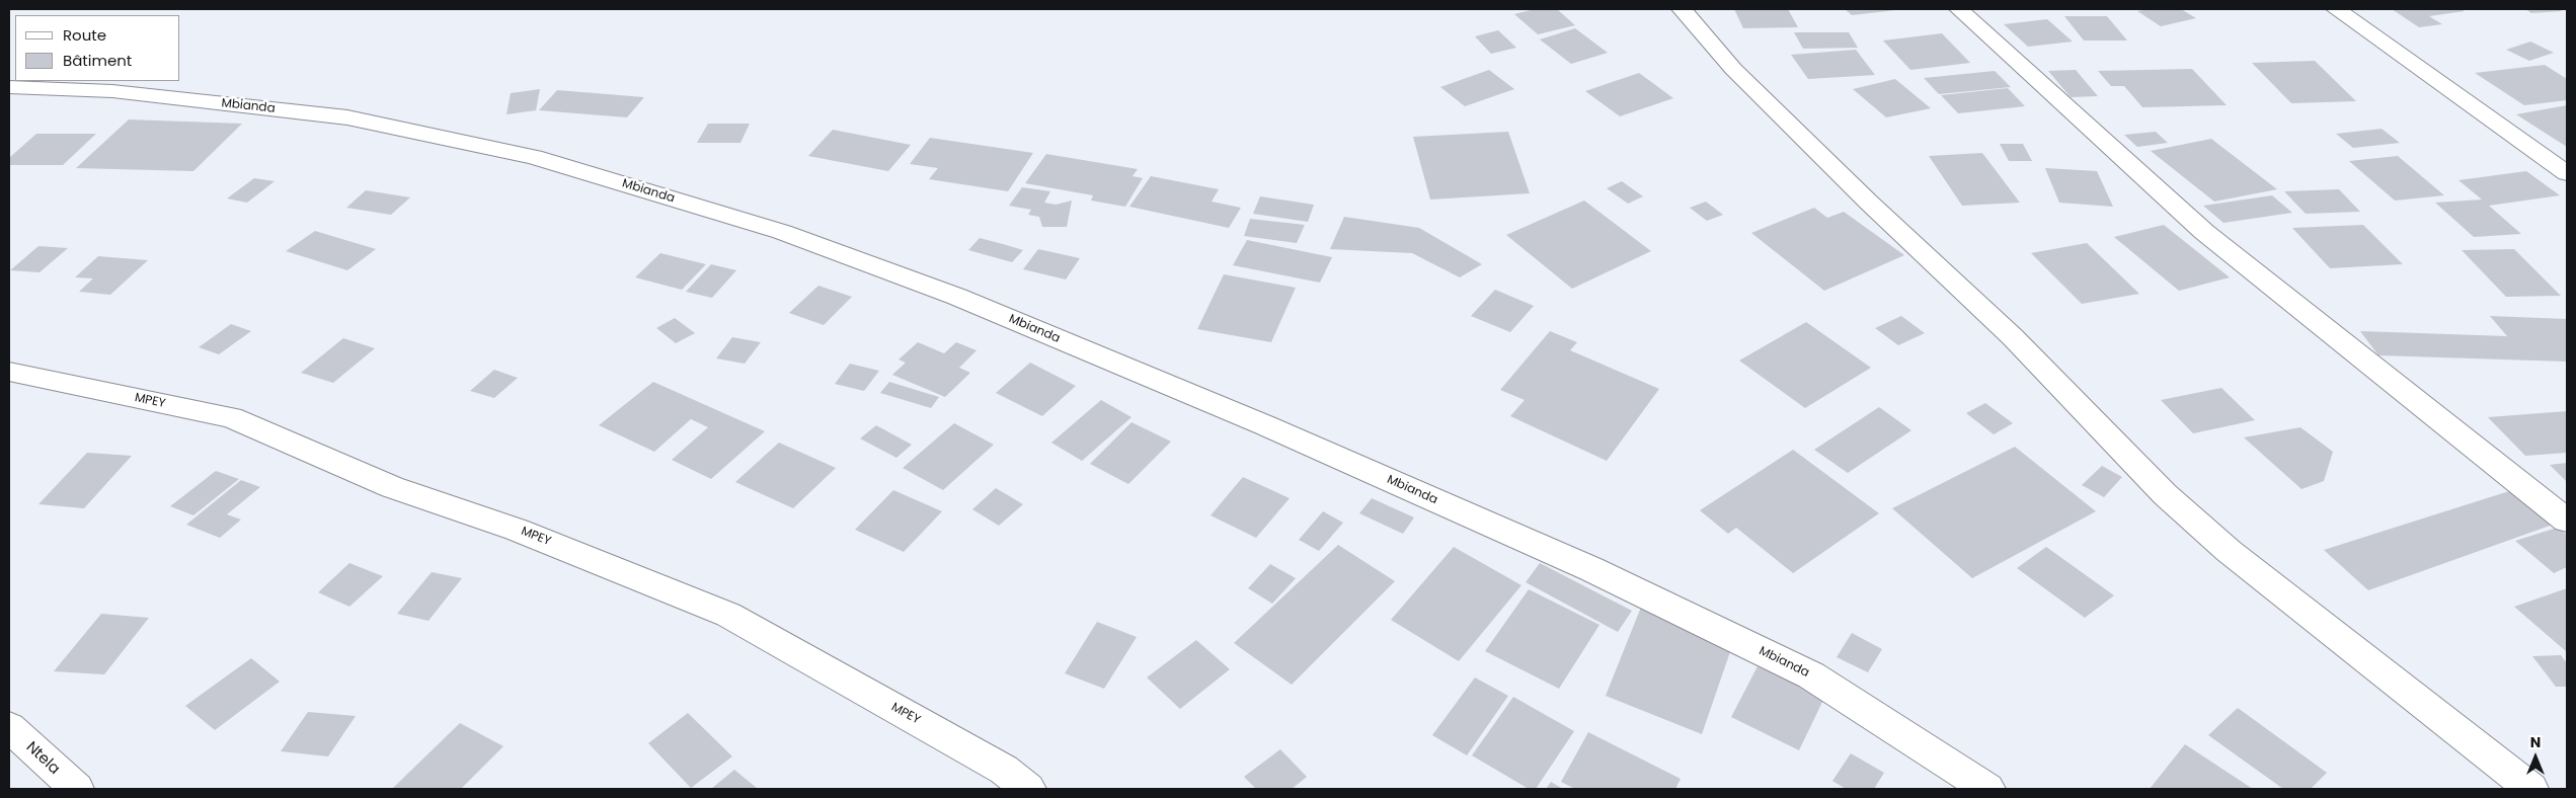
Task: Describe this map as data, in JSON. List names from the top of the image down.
{
  "streets": {
    "street": ["Mbianda", "MPEY", "Ntela"]
  },
  "legend": ["Route", "Bâtiment"],
  "north": "top"
}
